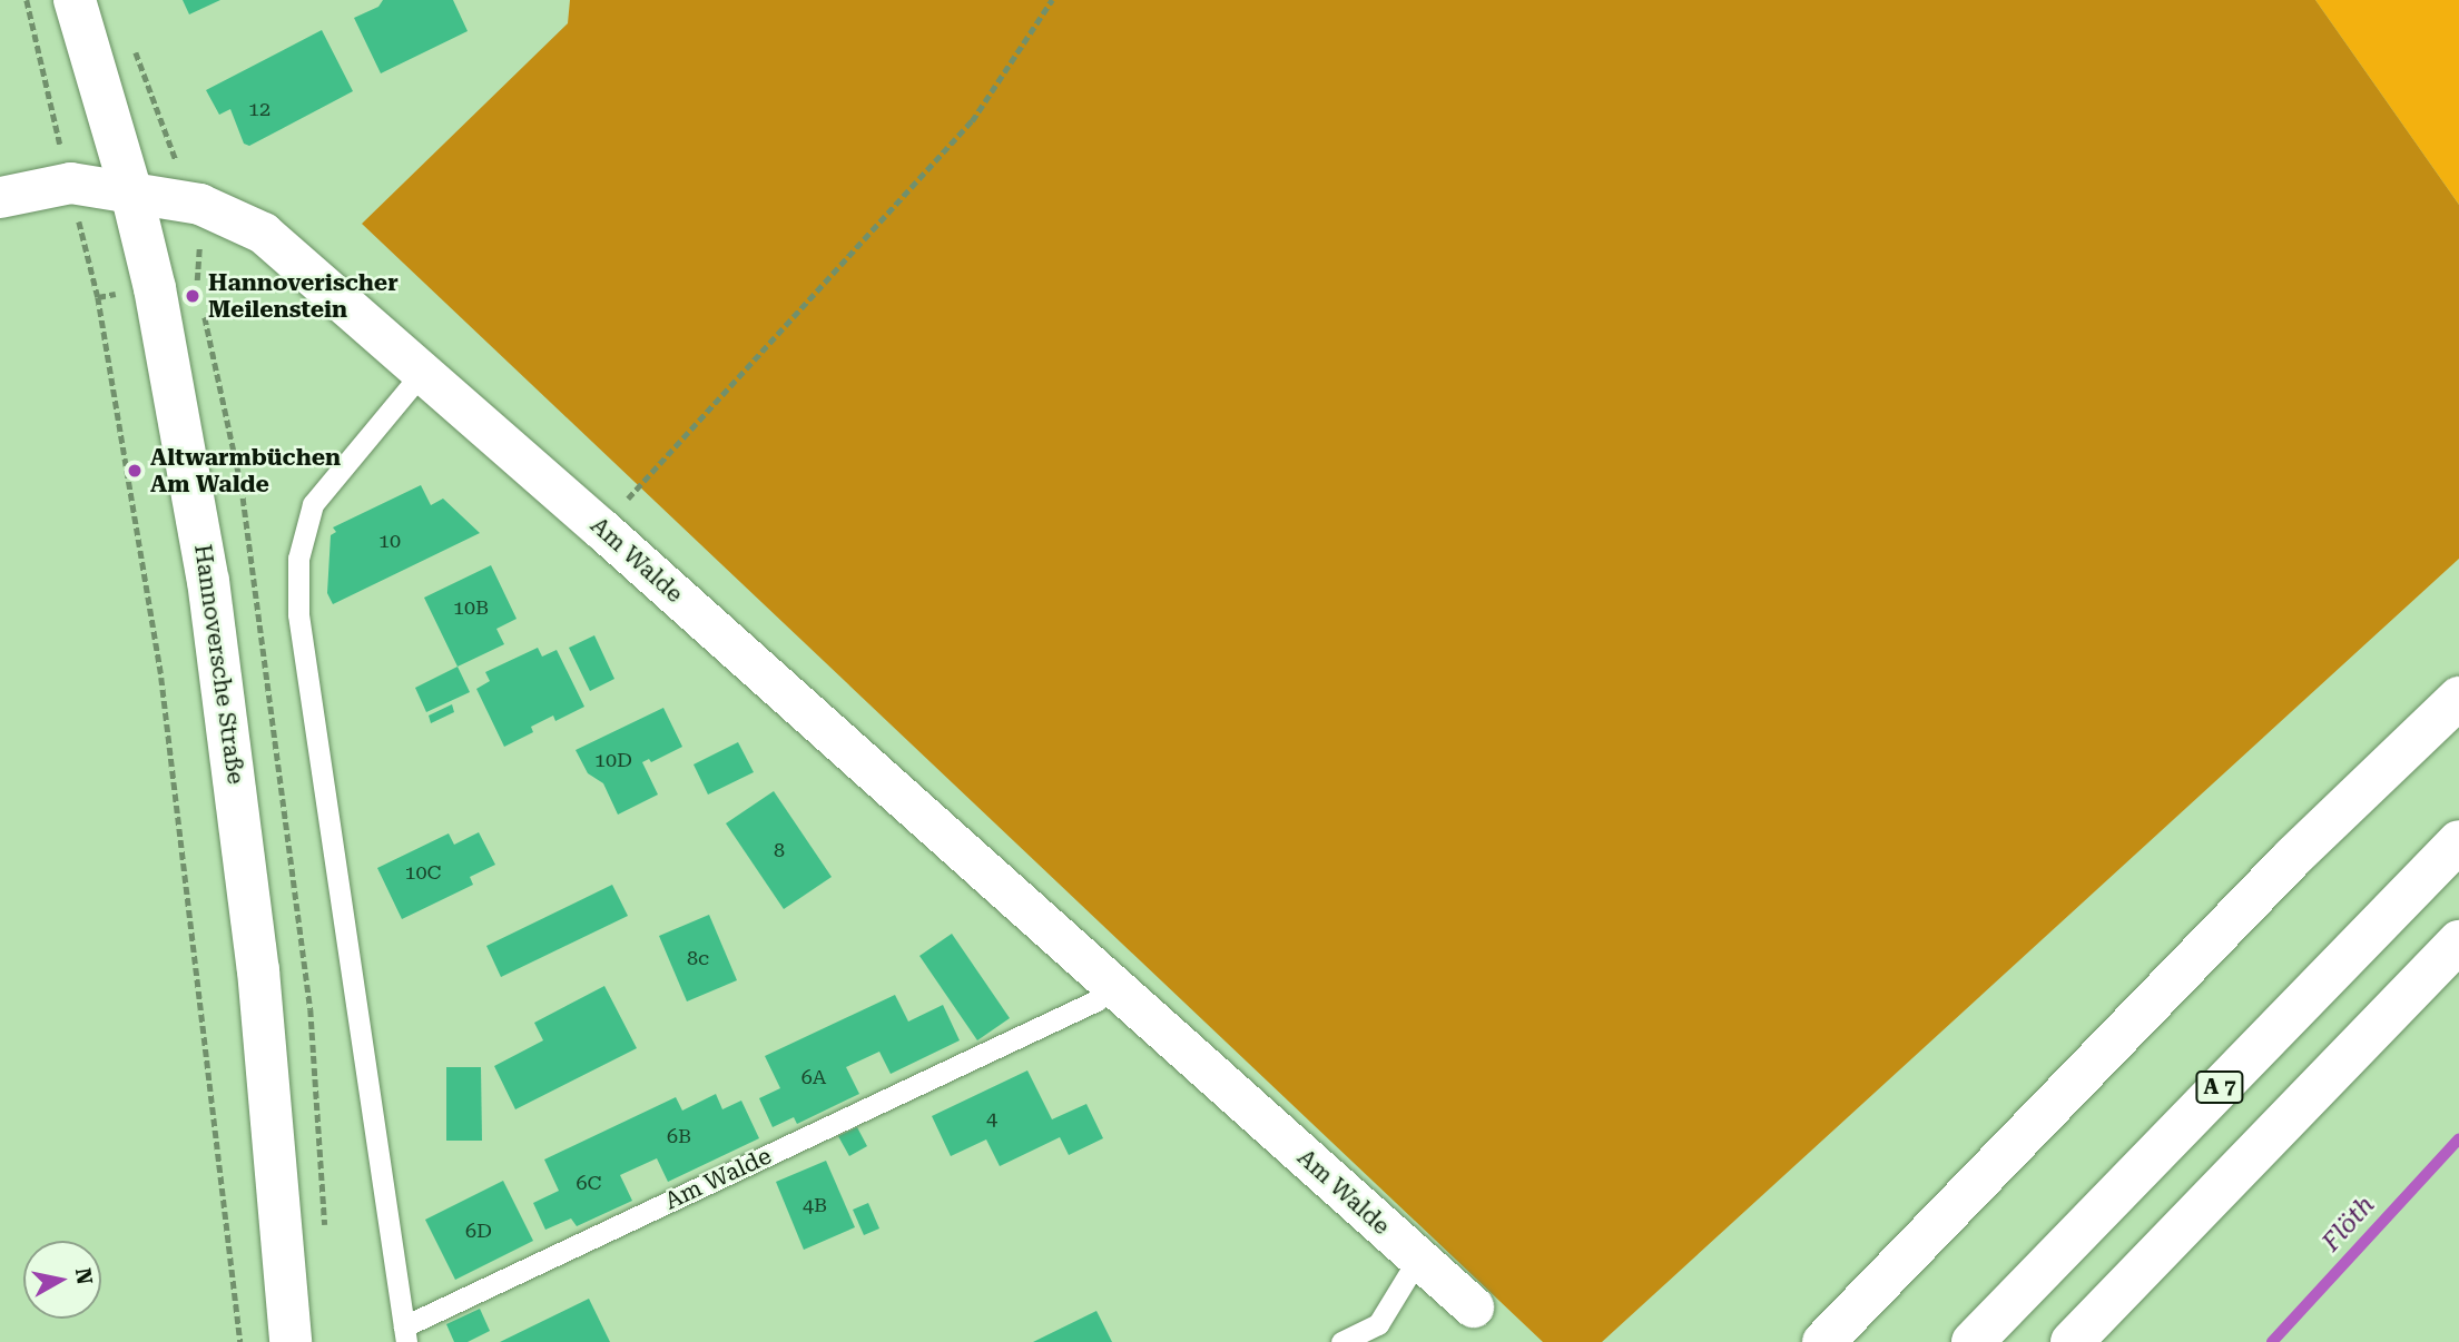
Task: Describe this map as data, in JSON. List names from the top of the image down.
{
  "streets": {
    "main road": ["Hannoversche Straße", "A 7"],
    "street": ["Am Walde"]
  },
  "crossings": [
    ["Am Walde", "Hannoversche Straße"]
  ],
  "water": ["Flöth"],
  "places": ["Hannoverischer Meilenstein", "Altwarmbüchen Am Walde"],
  "house_numbers": [
    "12",
    "10",
    "10B",
    "10D",
    "8",
    "10C",
    "8c",
    "6A",
    "4",
    "6B",
    "6C",
    "4B",
    "6D"
  ],
  "north": "right"
}
